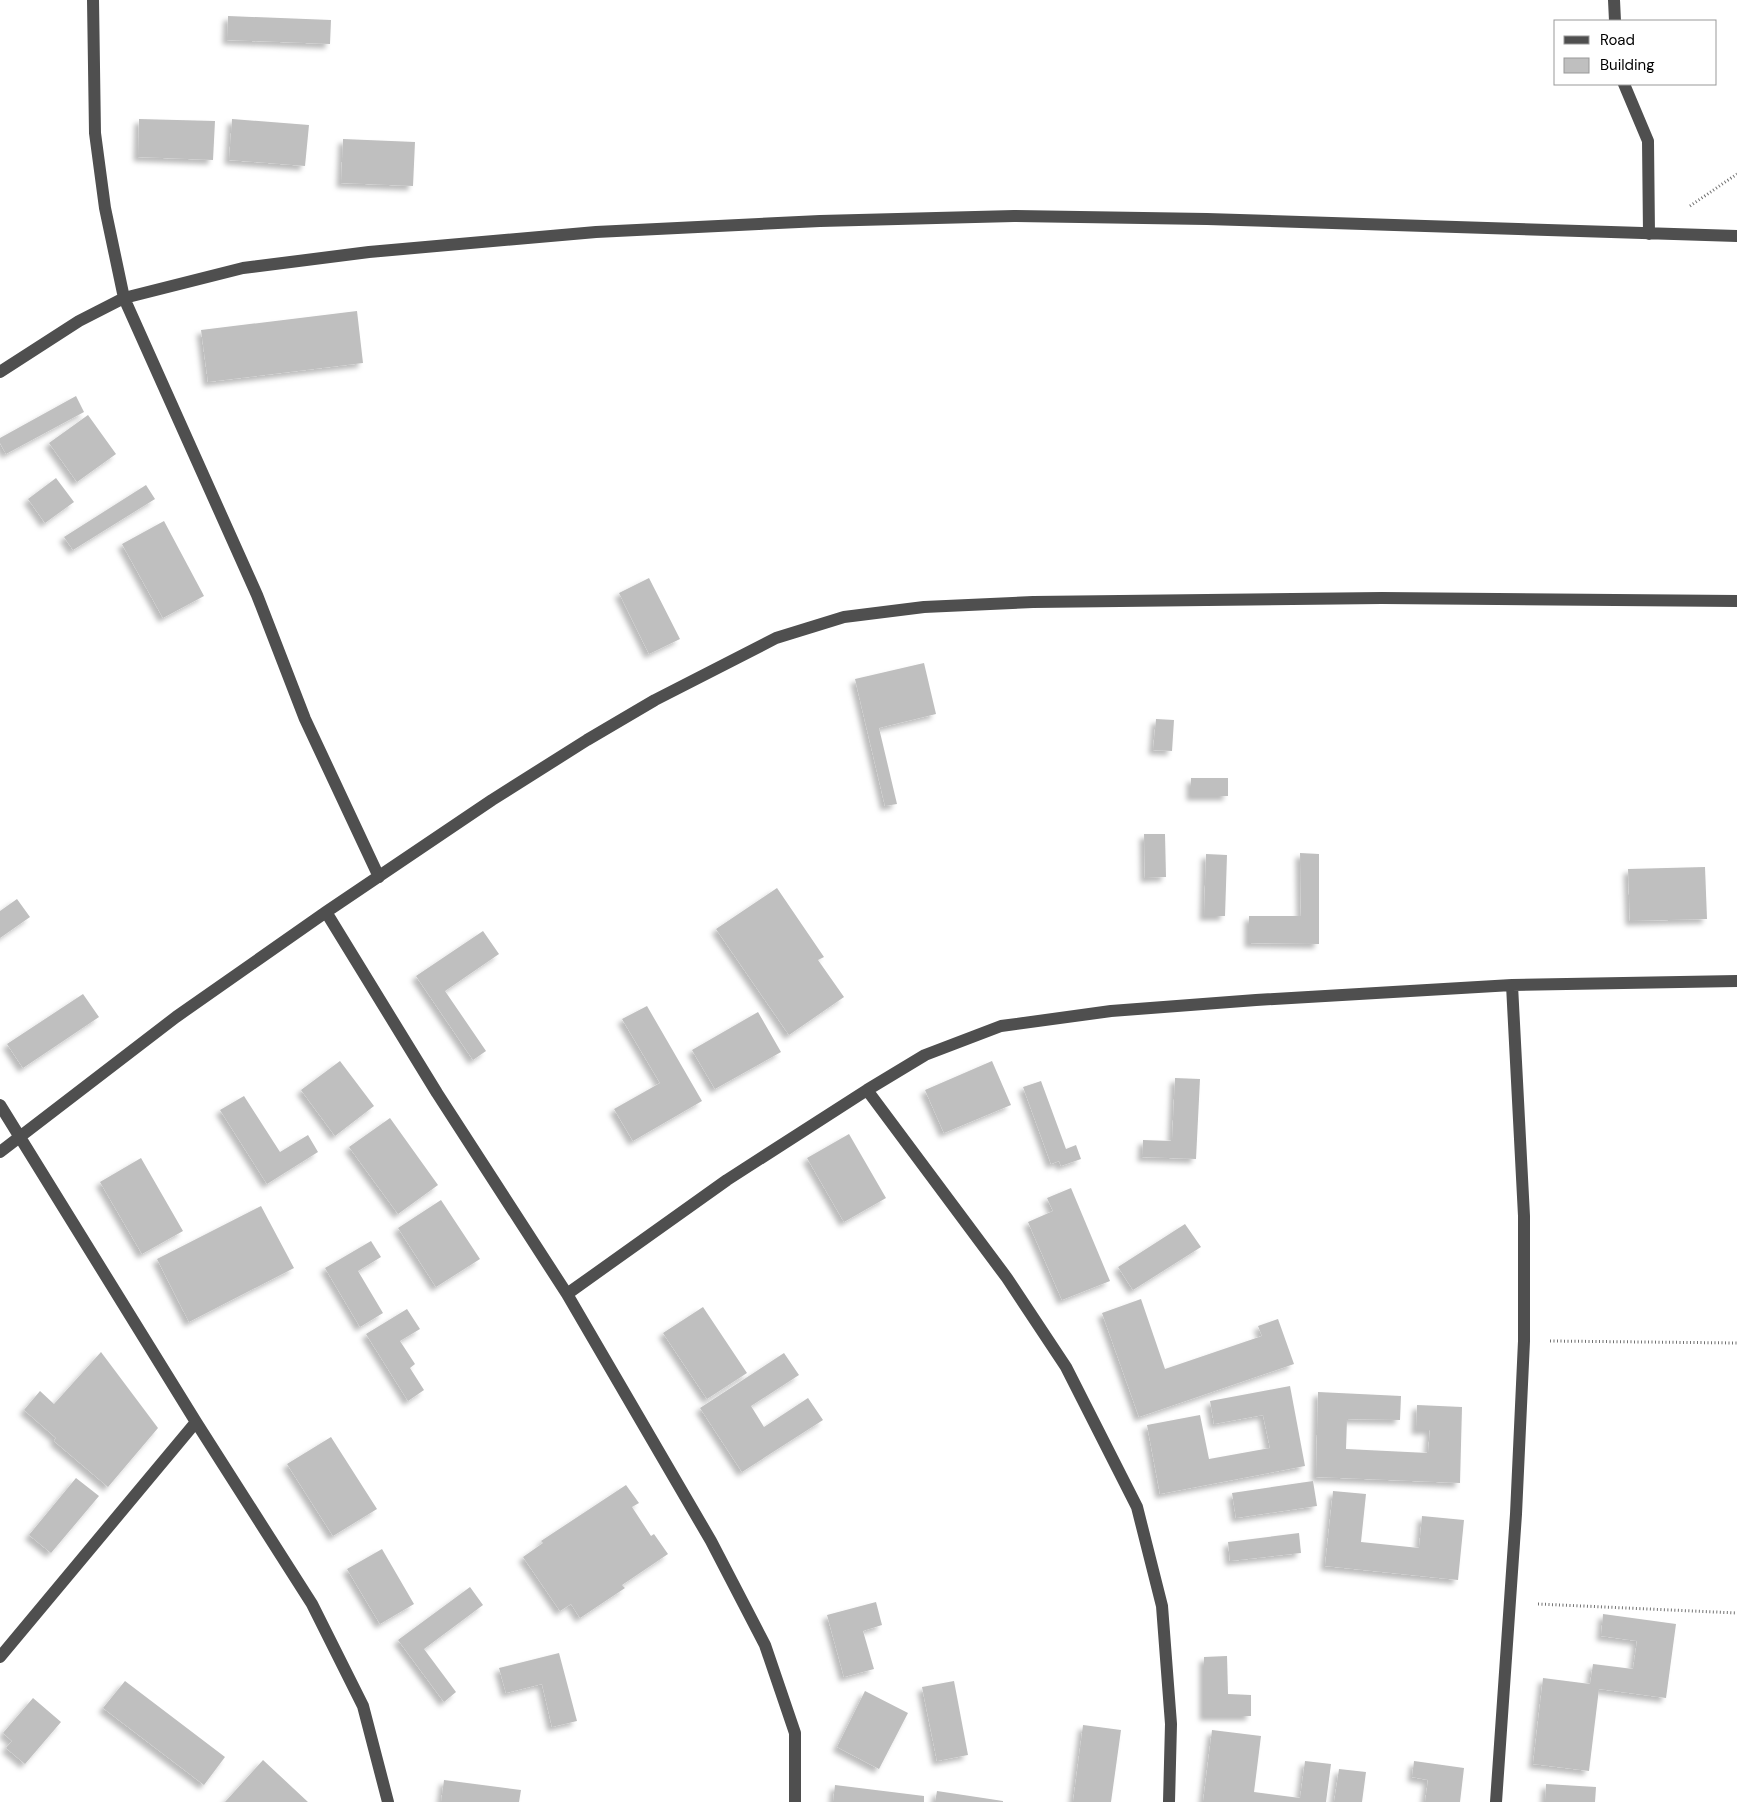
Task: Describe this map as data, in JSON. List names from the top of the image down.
{
  "legend": ["Road", "Building"]
}
